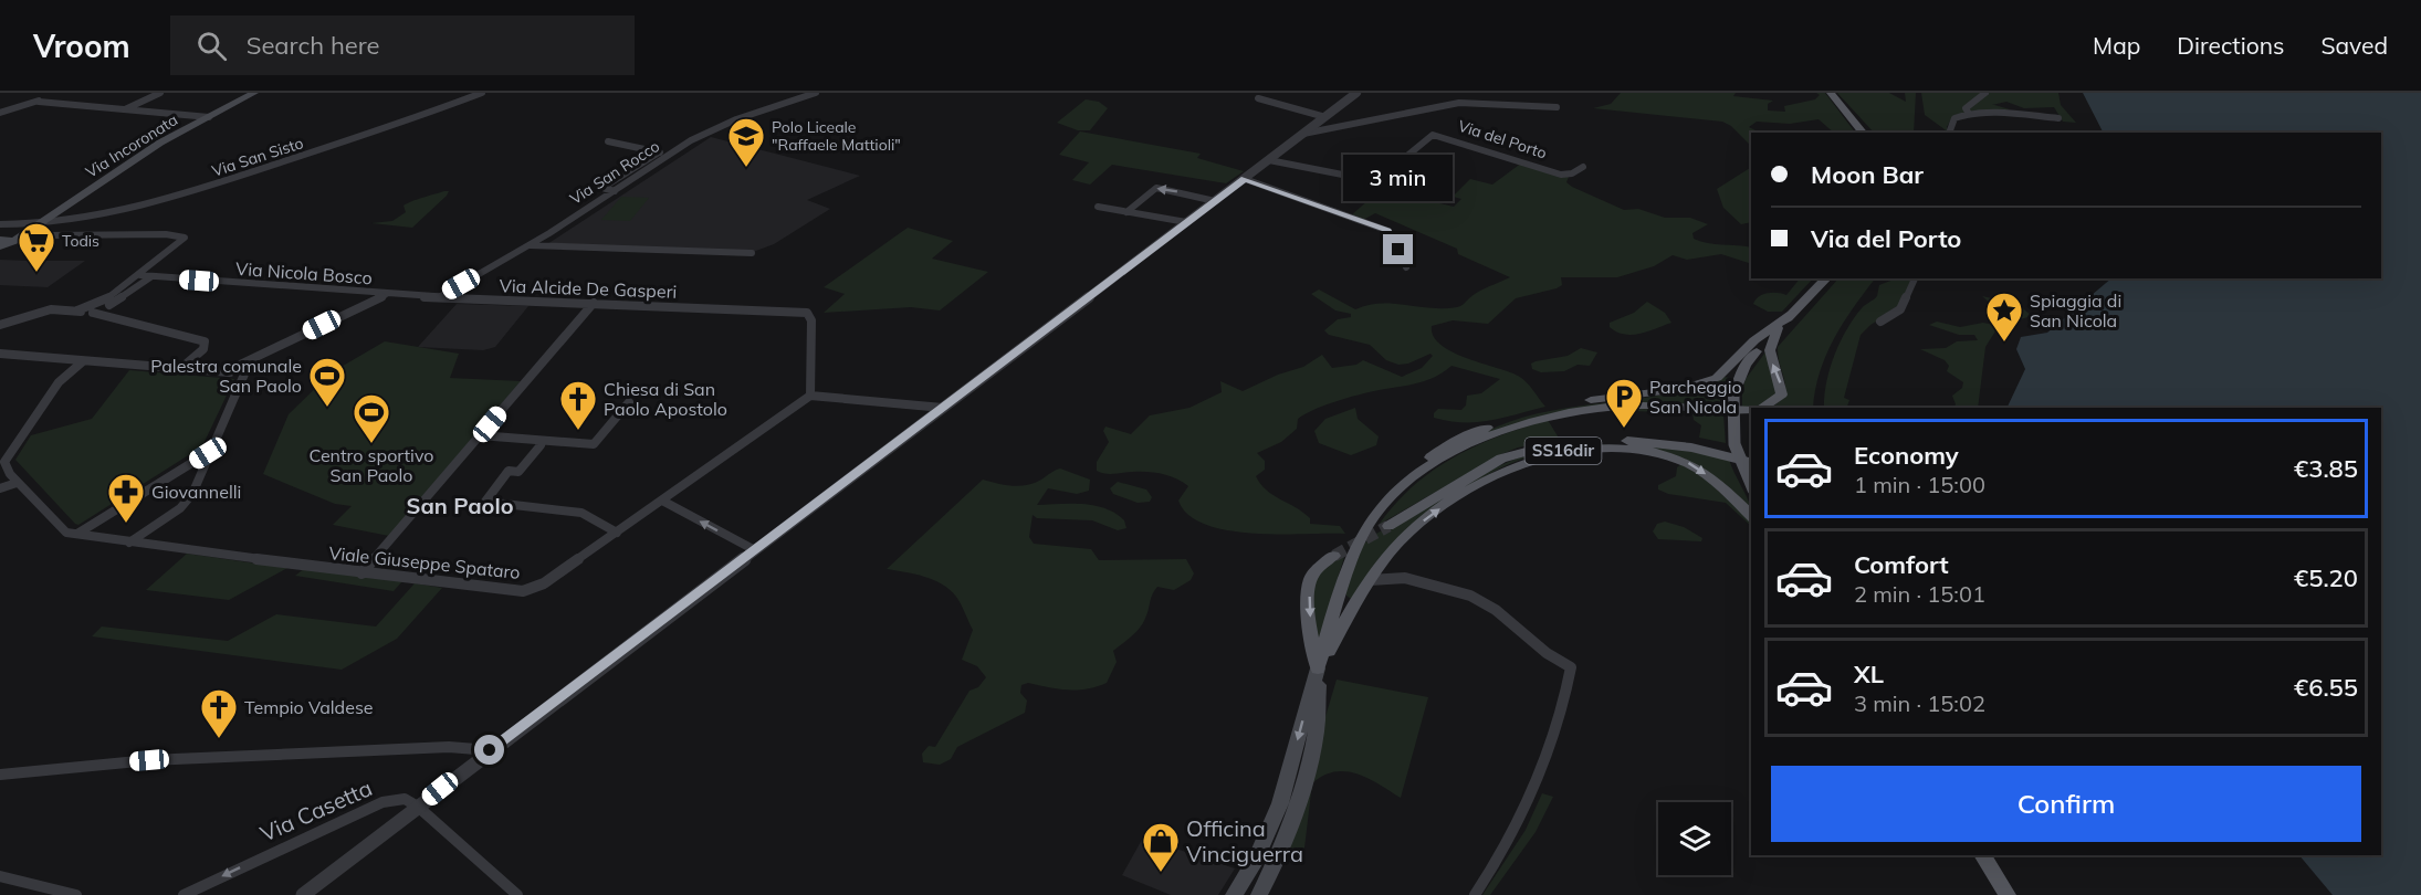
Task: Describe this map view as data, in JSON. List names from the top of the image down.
{
  "streets": {
    "main road": ["Via Incoronata", "SS16dir"],
    "street": [
      "Via del Porto",
      "Via San Sisto",
      "Via San Rocco",
      "Via Nicola Bosco",
      "Via Alcide De Gasperi",
      "Viale Giuseppe Spataro",
      "Via Casetta"
    ]
  },
  "crossings": [
    ["Via Incoronata", "Via San Sisto"],
    ["Via San Rocco", "Via Alcide De Gasperi"],
    ["Via Nicola Bosco", "Via Alcide De Gasperi"],
    ["Via Alcide De Gasperi", "Viale Giuseppe Spataro"]
  ],
  "districts": ["San Paolo"],
  "places": {
    "school or university": ["Polo Liceale \"Raffaele Mattioli\""],
    "supermarket": ["Todis"],
    "place": ["Spiaggia di San Nicola"],
    "sports": ["Palestra comunale San Paolo", "Centro sportivo San Paolo"],
    "parking": ["Parcheggio San Nicola"],
    "church": ["Chiesa di San Paolo Apostolo", "Tempio Valdese"],
    "pharmacy": ["Giovannelli"],
    "shop": ["Officina Vinciguerra"]
  },
  "page": {
    "header": "Vroom",
    "search": "Search here",
    "nav": ["Map", "Directions", "Saved"],
    "banner": ["Moon Bar", "Via del Porto"],
    "bubble": "3 min",
    "list": [
      {
        "name": "Economy",
        "note": "1 min · 15:00",
        "value": "€3.85"
      },
      {
        "name": "Comfort",
        "note": "2 min · 15:01",
        "value": "€5.20"
      },
      {
        "name": "XL",
        "note": "3 min · 15:02",
        "value": "€6.55"
      }
    ],
    "buttons": "Confirm"
  }
}
